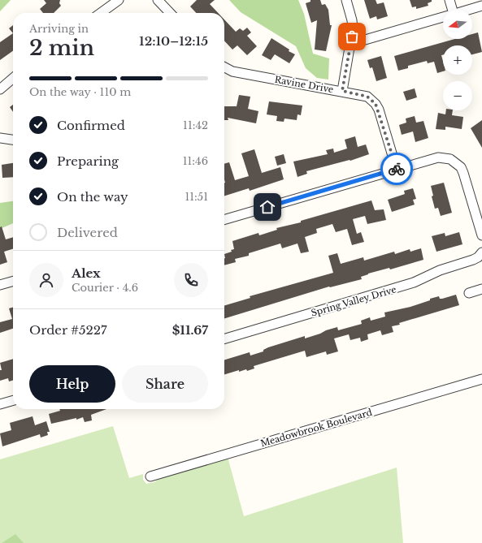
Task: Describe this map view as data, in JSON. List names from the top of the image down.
{
  "streets": {
    "street": ["Ravine Drive", "Spring Valley Drive", "Meadowbrook Boulevard"]
  },
  "north": "left",
  "page": {
    "map_buttons": ["+", "−"],
    "heading": ["2 min", "Arriving in", "12:10–12:15"],
    "panel": [
      "Alex",
      "Courier · 4.6",
      "Order #5227",
      "$11.67"
    ],
    "bar": "On the way · 110 m",
    "list": [
      ["Confirmed", "11:42"],
      ["Preparing", "11:46"],
      ["On the way", "11:51"],
      "Delivered"
    ],
    "buttons": ["Help", "Share"]
  }
}
